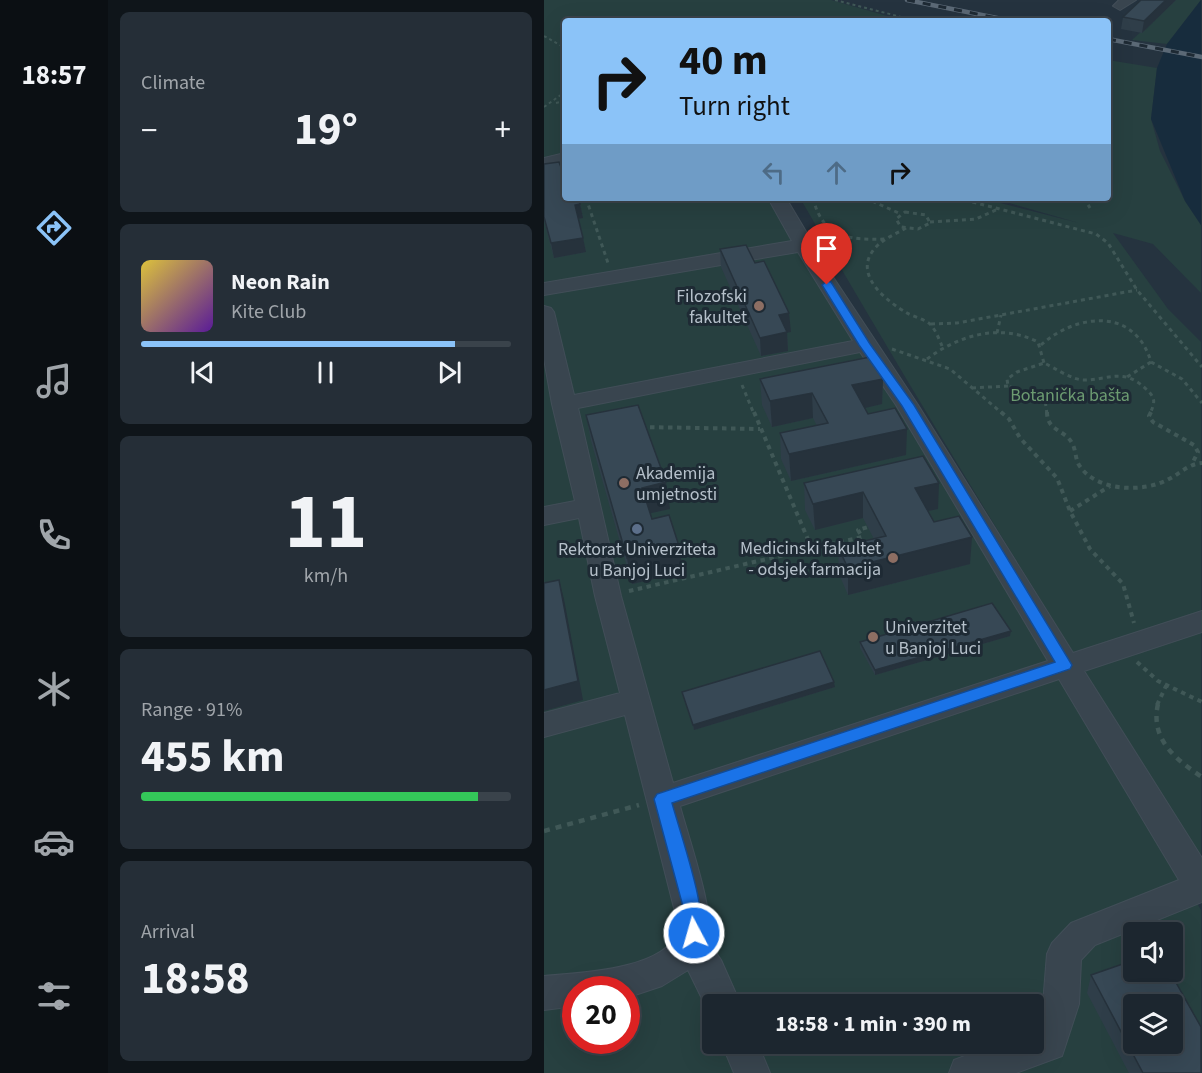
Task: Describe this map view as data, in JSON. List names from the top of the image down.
{
  "parks": ["Botanička bašta"],
  "places": [
    "Filozofski fakultet",
    "Akademija umjetnosti",
    "Rektorat Univerziteta u Banjoj Luci",
    "Medicinski fakultet - odsjek farmacija",
    "Univerzitet u Banjoj Luci"
  ],
  "page": {
    "tabs": "18:57",
    "tile": [
      "Climate",
      ["11", "km/h"],
      ["Range · 91%", "455 km"],
      ["Arrival", "18:58"]
    ],
    "turn": ["40 m", "Turn right"],
    "heat": ["−", "19°", "+"],
    "song": ["Neon Rain", "Kite Club"],
    "limit": "20",
    "trip": "18:58 · 1 min · 390 m"
  }
}
